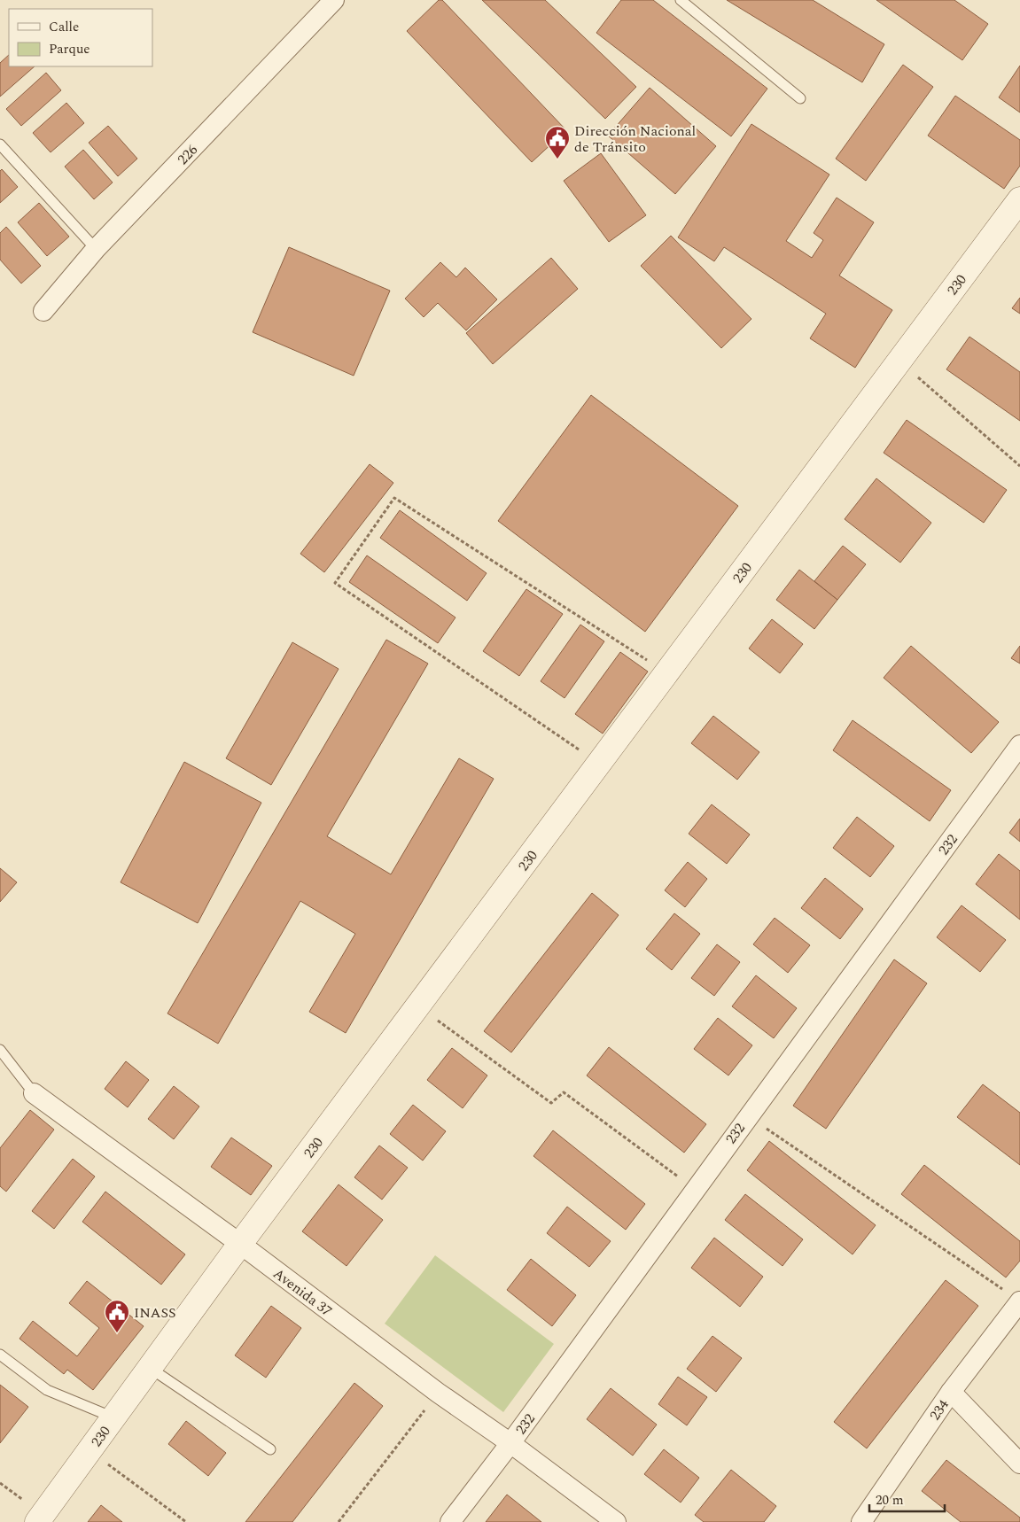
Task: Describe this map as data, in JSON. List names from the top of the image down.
{
  "streets": {
    "street": [
      "226",
      "230",
      "232",
      "Avenida 37",
      "234"
    ]
  },
  "crossings": [
    ["230", "Avenida 37"],
    ["232", "Avenida 37"]
  ],
  "places": {
    "public building": ["Dirección Nacional de Tránsito", "INASS"]
  },
  "legend": ["Calle", "Parque"],
  "scale_bar": "20 m"
}
